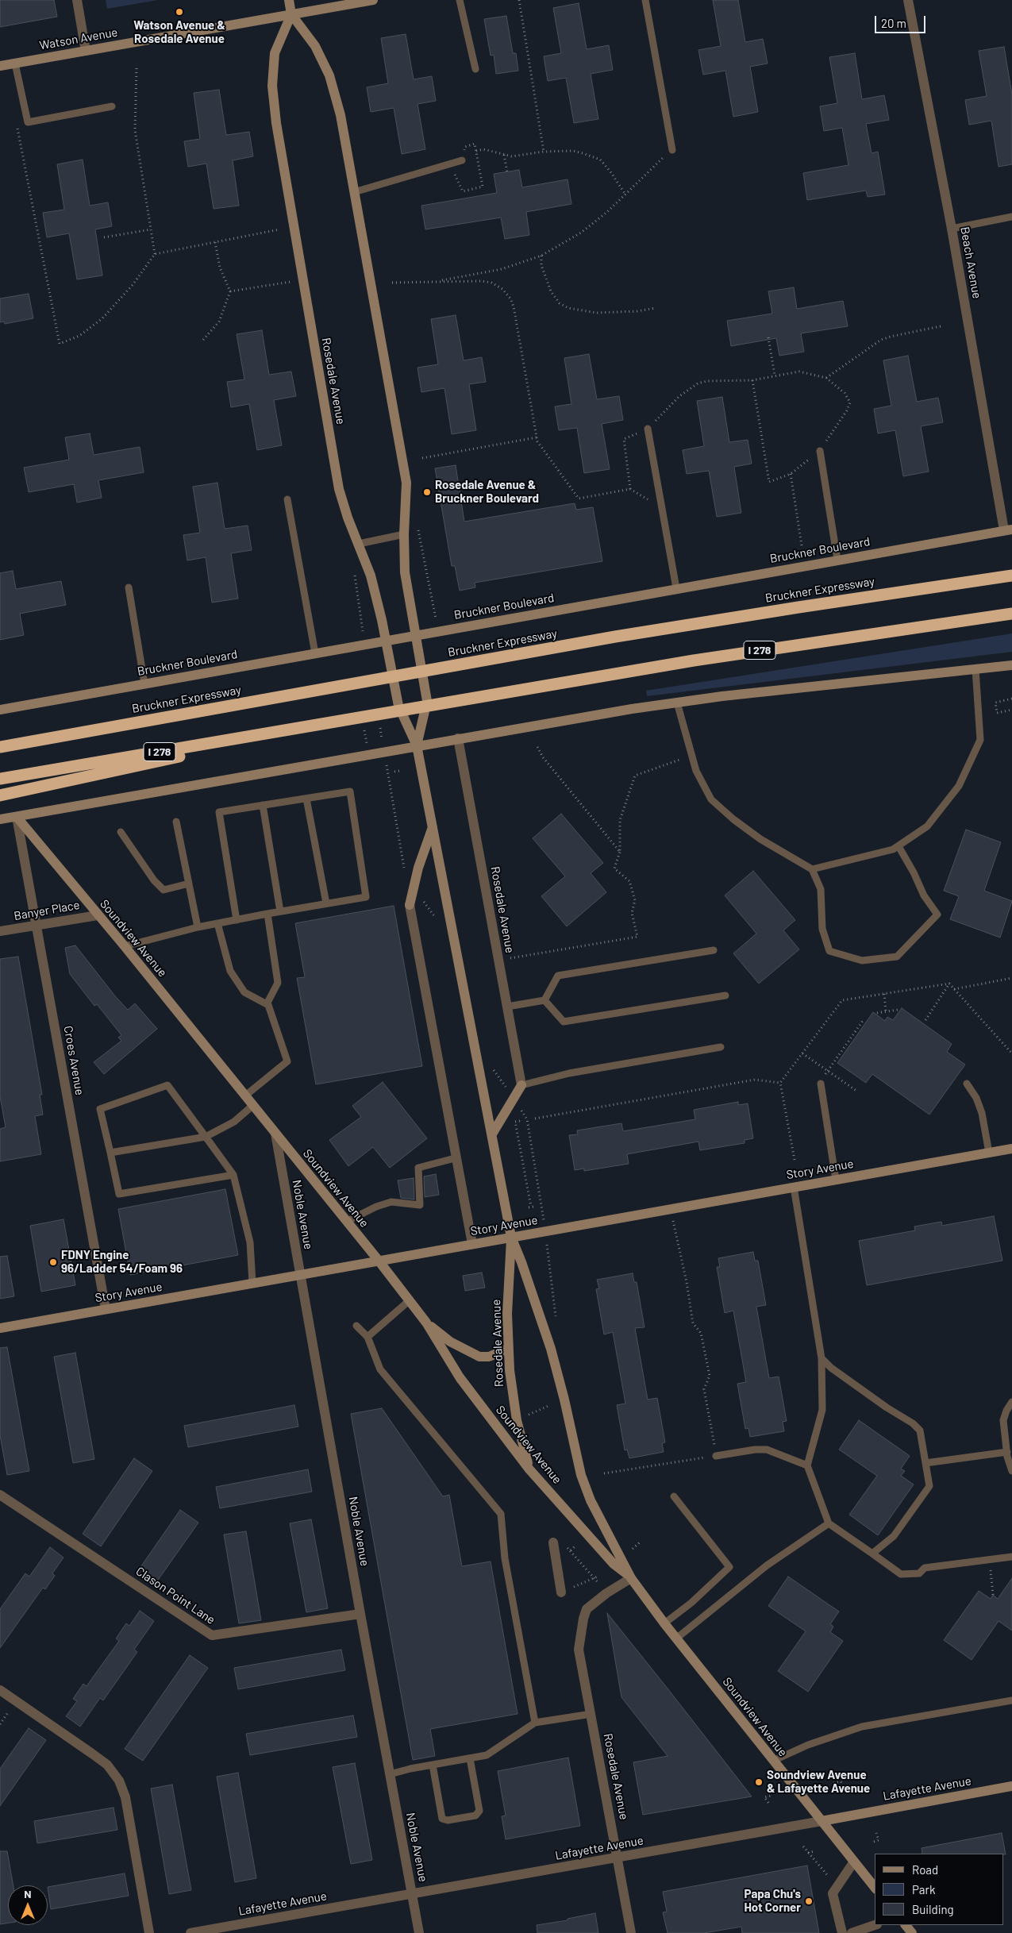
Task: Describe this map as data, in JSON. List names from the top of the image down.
{
  "streets": {
    "highway": ["Bruckner Expressway", "I 278"],
    "main road": [
      "Watson Avenue",
      "Rosedale Avenue",
      "Bruckner Boulevard",
      "Soundview Avenue",
      "Story Avenue",
      "Lafayette Avenue"
    ],
    "street": [
      "Beach Avenue",
      "Banyer Place",
      "Croes Avenue",
      "Noble Avenue",
      "Clason Point Lane"
    ]
  },
  "crossings": [
    ["Watson Avenue", "Rosedale Avenue"],
    ["Beach Avenue", "Bruckner Boulevard"],
    ["Rosedale Avenue", "Bruckner Boulevard"],
    ["Rosedale Avenue", "Soundview Avenue"],
    ["Rosedale Avenue", "Story Avenue"],
    ["Rosedale Avenue", "Lafayette Avenue"],
    ["Banyer Place", "Soundview Avenue"],
    ["Banyer Place", "Croes Avenue"],
    ["Soundview Avenue", "Croes Avenue"],
    ["Soundview Avenue", "Story Avenue"],
    ["Soundview Avenue", "Noble Avenue"],
    ["Soundview Avenue", "Lafayette Avenue"],
    ["Croes Avenue", "Story Avenue"],
    ["Story Avenue", "Noble Avenue"],
    ["Noble Avenue", "Clason Point Lane"],
    ["Noble Avenue", "Lafayette Avenue"]
  ],
  "places": [
    "Watson Avenue & Rosedale Avenue",
    "Rosedale Avenue & Bruckner Boulevard",
    "FDNY Engine 96/Ladder 54/Foam 96",
    "Soundview Avenue & Lafayette Avenue",
    "Papa Chu's Hot Corner"
  ],
  "legend": ["Road", "Park", "Building"],
  "scale_bar": "20 m",
  "north": "top"
}
